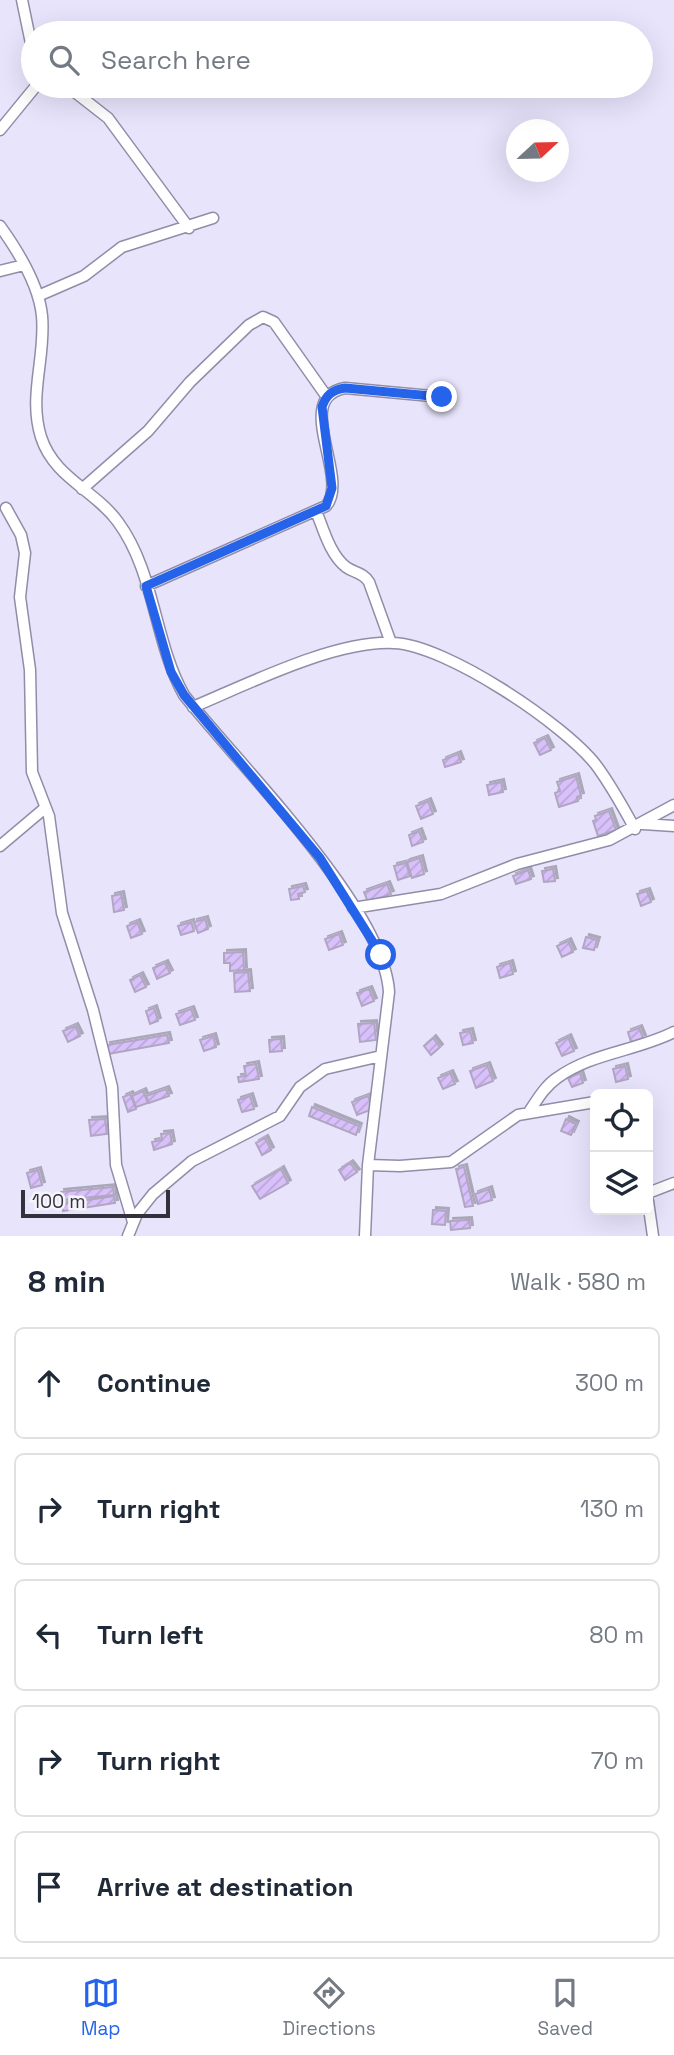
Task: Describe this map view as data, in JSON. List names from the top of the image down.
{
  "scale_bar": "100 m",
  "north": "right",
  "page": {
    "search": "Search here",
    "scale": "100 m",
    "heading": ["8 min", "Walk · 580 m"],
    "list": [
      ["Continue", "300 m"],
      ["Turn right", "130 m"],
      ["Turn left", "80 m"],
      ["Turn right", "70 m"],
      "Arrive at destination"
    ],
    "nav": ["Map", "Directions", "Saved"]
  }
}
